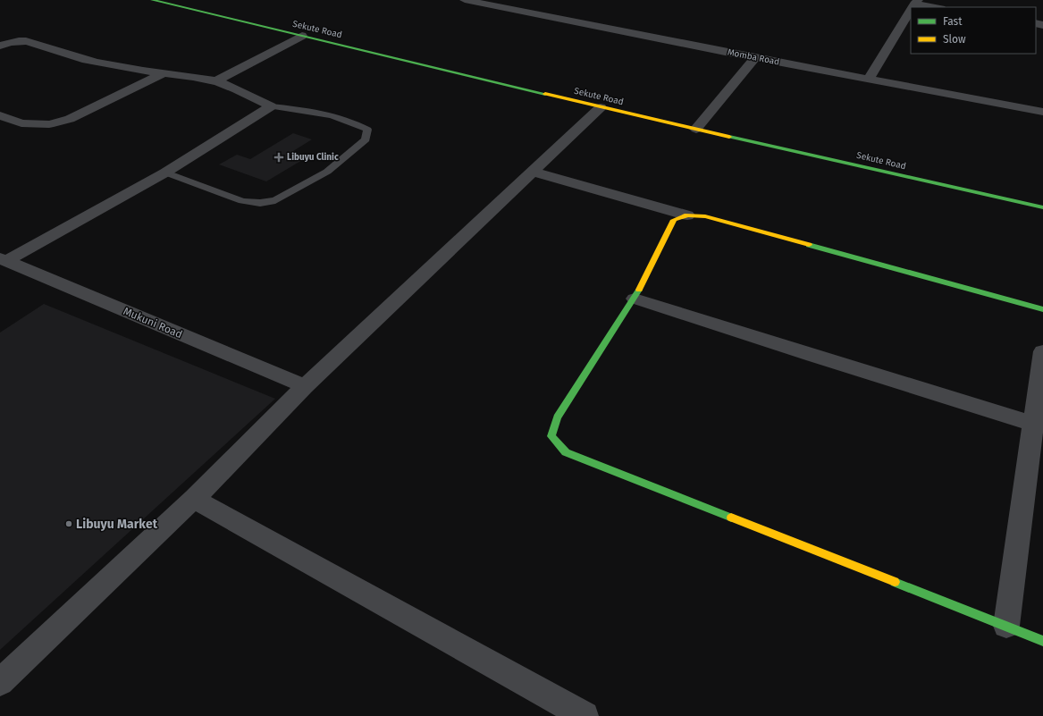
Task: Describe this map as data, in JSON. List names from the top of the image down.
{
  "streets": {
    "street": ["Sekute Road", "Momba Road", "Mukuni Road"]
  },
  "places": {
    "health": ["Libuyu Clinic"],
    "other": ["Libuyu Market"]
  },
  "legend": ["Fast", "Slow"]
}
